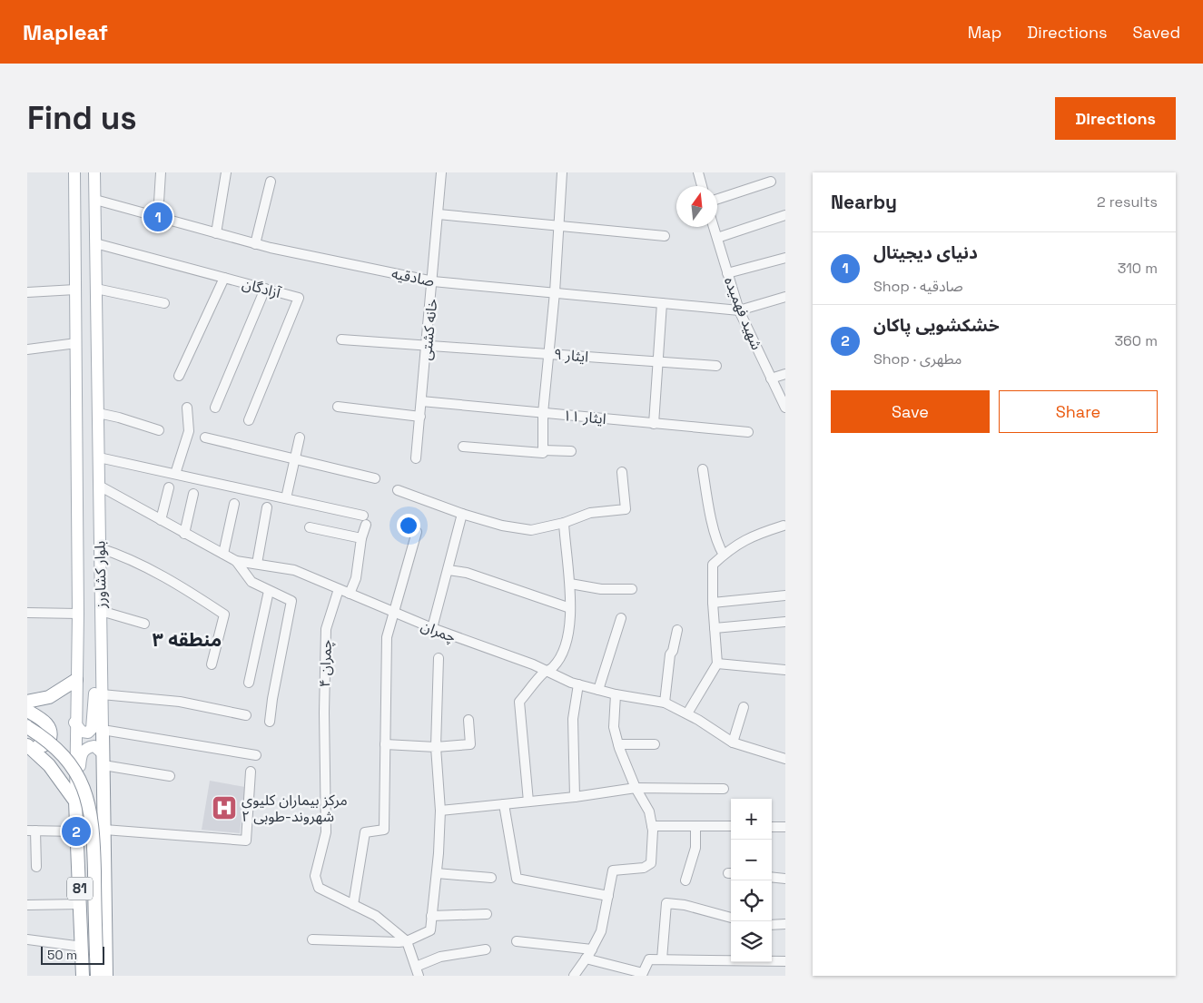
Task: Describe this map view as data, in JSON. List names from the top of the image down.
{
  "streets": {
    "highway": ["بلوار کشاورز", "81"],
    "street": [
      "صادقیه",
      "آزادگان",
      "شهید فهمیده",
      "خانه کشتی",
      "ایثار ۹",
      "ایثار ۱۱",
      "چمران",
      "چمران ۴"
    ]
  },
  "crossings": [
    ["صادقیه", "شهید فهمیده"],
    ["صادقیه", "خانه کشتی"],
    ["صادقیه", "بلوار کشاورز"],
    ["آزادگان", "بلوار کشاورز"],
    ["خانه کشتی", "ایثار ۹"],
    ["خانه کشتی", "ایثار ۱۱"],
    ["بلوار کشاورز", "چمران"],
    ["بلوار کشاورز", "81"],
    ["چمران", "چمران ۴"]
  ],
  "districts": ["منطقه ۳"],
  "places": {
    "hospital": ["مرکز بیماران کلیوی شهروند-طوبی ۲"]
  },
  "scale_bar": "50 m",
  "north": "top",
  "page": {
    "header": "Mapleaf",
    "nav": ["Map", "Directions", "Saved"],
    "buttons": [
      "Directions",
      ["Save", "Share"]
    ],
    "title": "Find us",
    "heading": ["Nearby", "2 results"],
    "pins": ["1", "2"],
    "list": [
      {
        "mark": "1",
        "name": "دنیای دیجیتال",
        "note": "Shop · صادقیه",
        "value": "310 m"
      },
      {
        "mark": "2",
        "name": "خشکشویی پاکان",
        "note": "Shop · مطهری",
        "value": "360 m"
      }
    ],
    "map_buttons": ["+", "−"],
    "scale": "50 m"
  }
}
